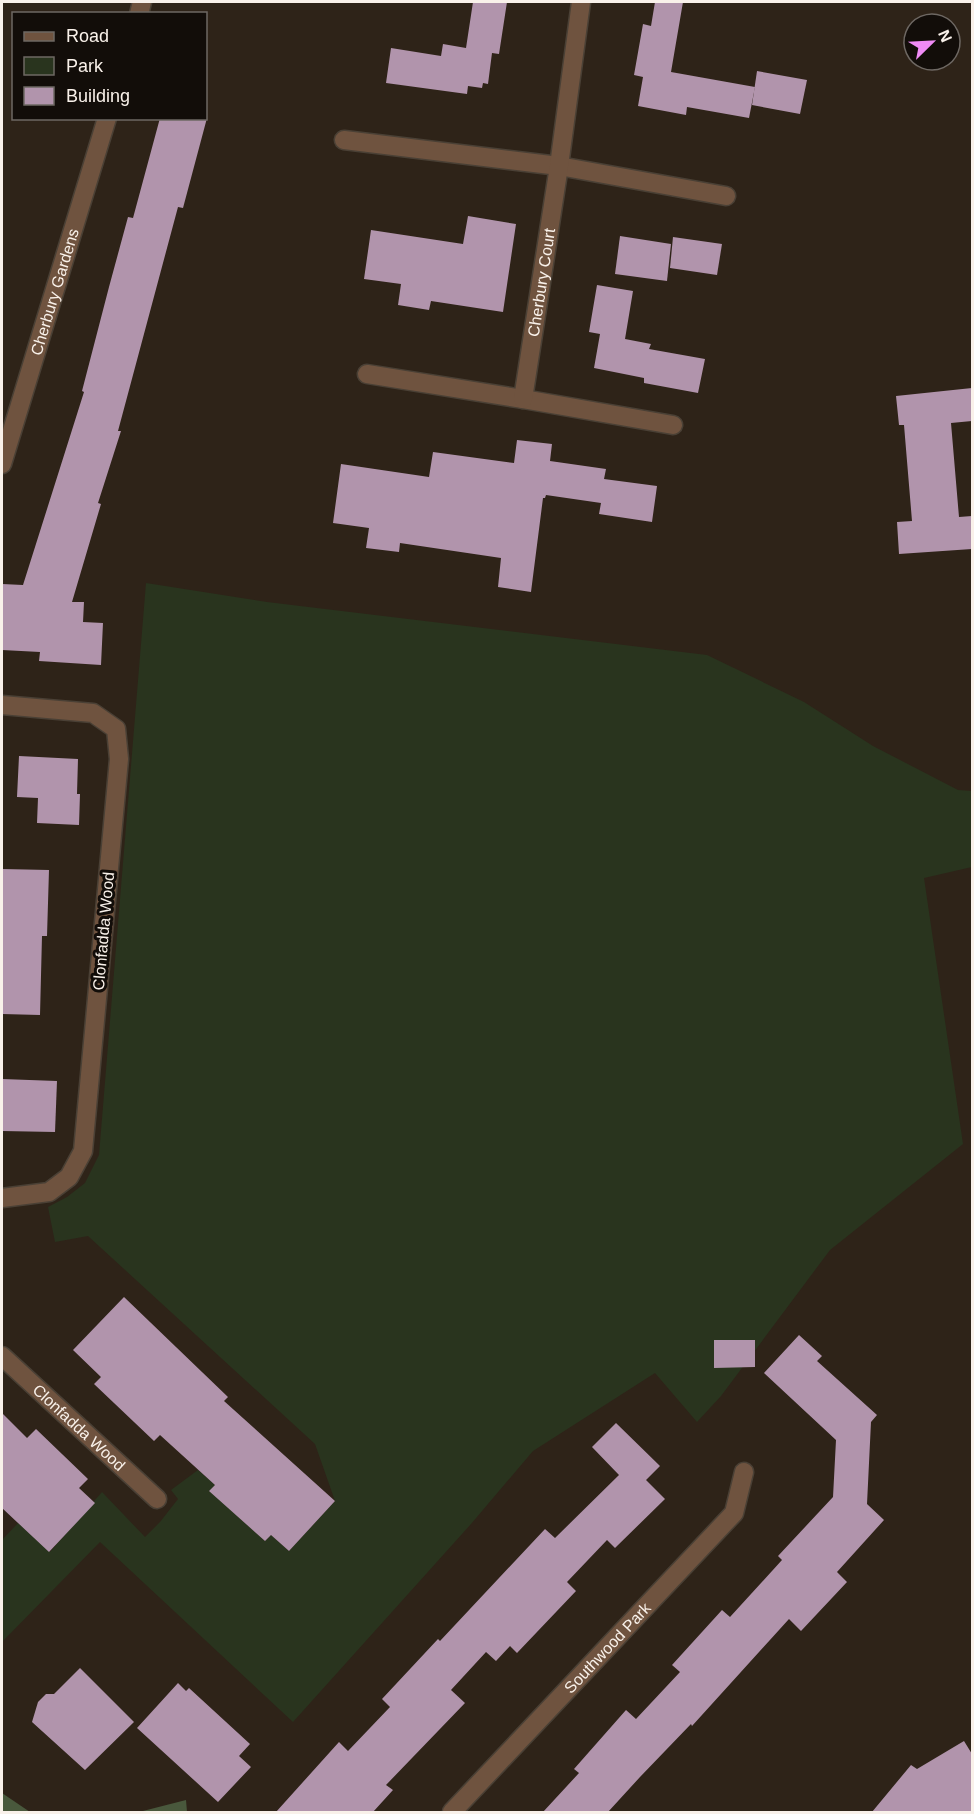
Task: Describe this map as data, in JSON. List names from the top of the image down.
{
  "streets": {
    "street": [
      "Cherbury Court",
      "Cherbury Gardens",
      "Clonfadda Wood",
      "Southwood Park"
    ]
  },
  "legend": ["Road", "Park", "Building"],
  "north": "top right"
}
